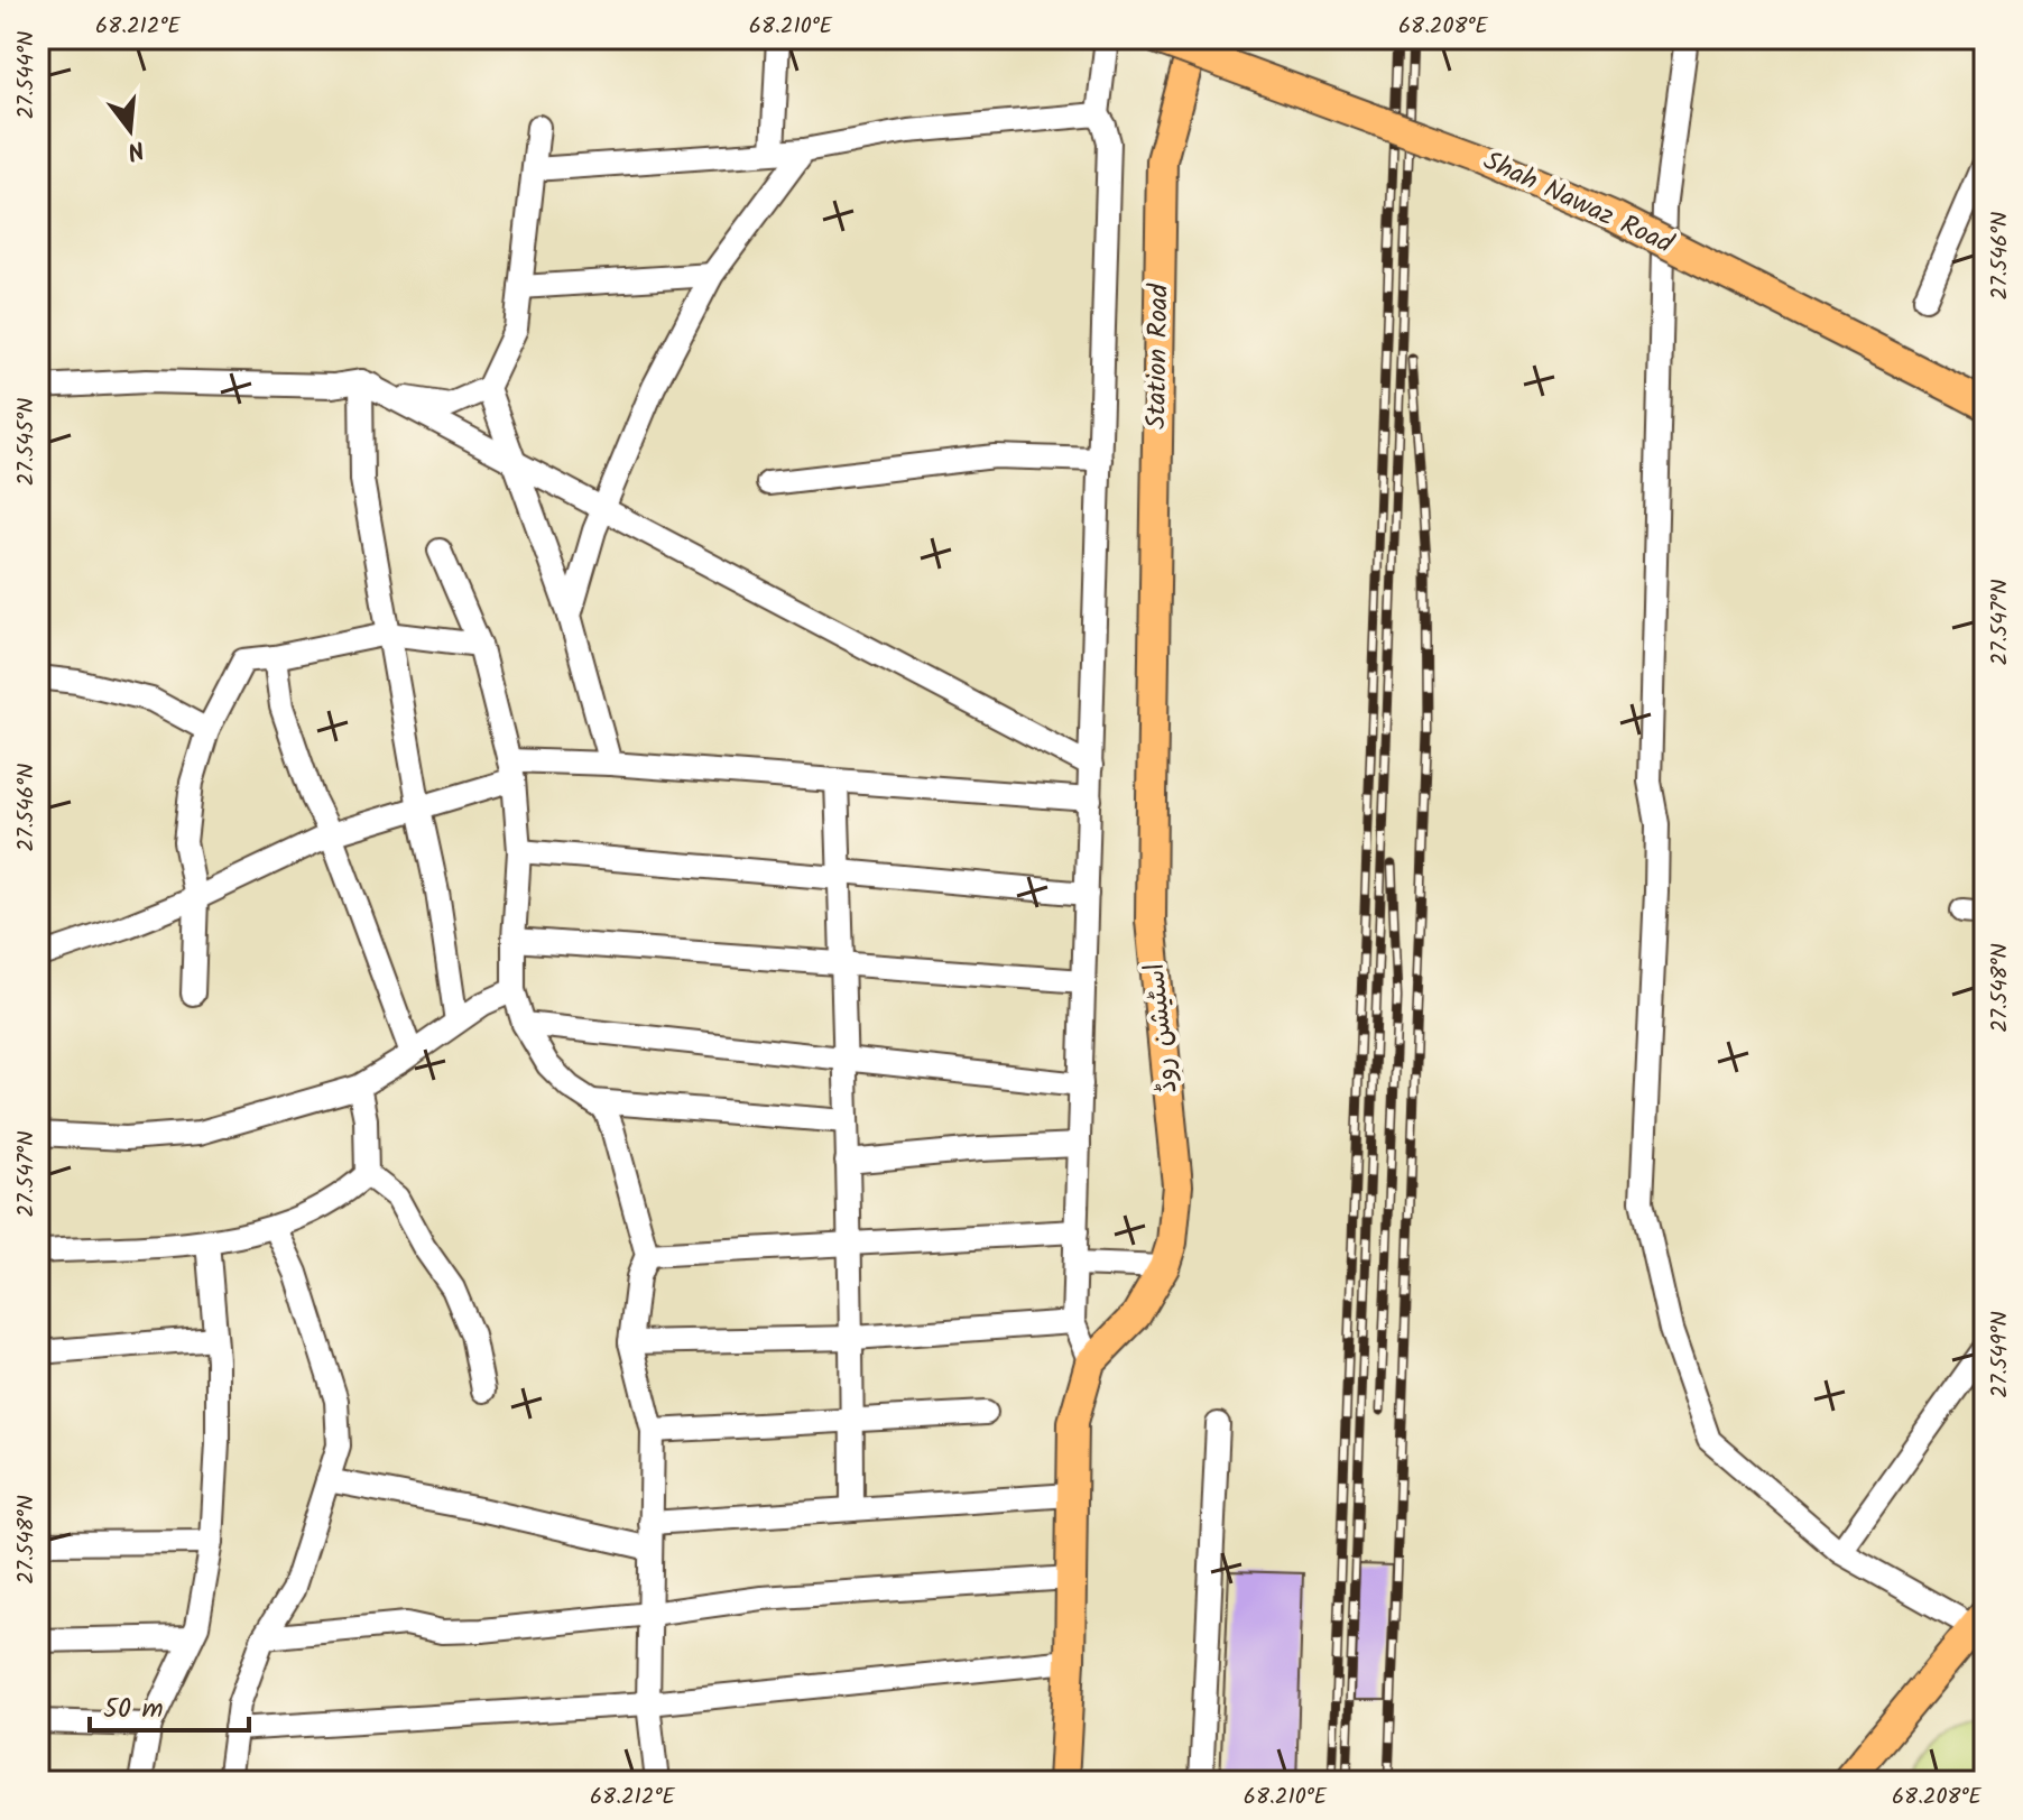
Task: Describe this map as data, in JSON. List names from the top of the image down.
{
  "streets": {
    "main road": ["Shah Nawaz Road", "Station Road", "اسٹیشن روڈ"]
  },
  "crossings": [
    ["Shah Nawaz Road", "Station Road"],
    ["Station Road", "اسٹیشن روڈ"]
  ],
  "scale_bar": "50 m",
  "north": "bottom",
  "coordinates": [
    "68.212°E",
    "68.210°E",
    "68.208°E",
    "27.544°N",
    "27.546°N",
    "27.545°N",
    "27.547°N",
    "27.548°N",
    "27.549°N"
  ]
}
